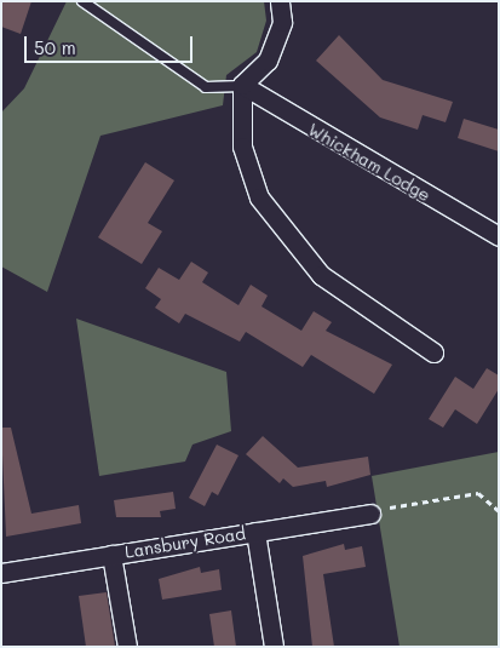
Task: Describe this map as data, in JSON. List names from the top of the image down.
{
  "streets": {
    "street": ["Whickham Lodge", "Lansbury Road"]
  },
  "scale_bar": "50 m"
}
